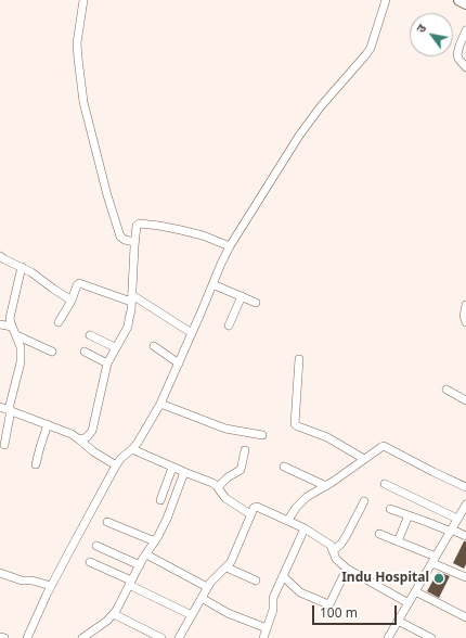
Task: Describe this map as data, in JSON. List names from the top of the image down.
{
  "places": ["Indu Hospital"],
  "scale_bar": "100 m",
  "north": "top left"
}
